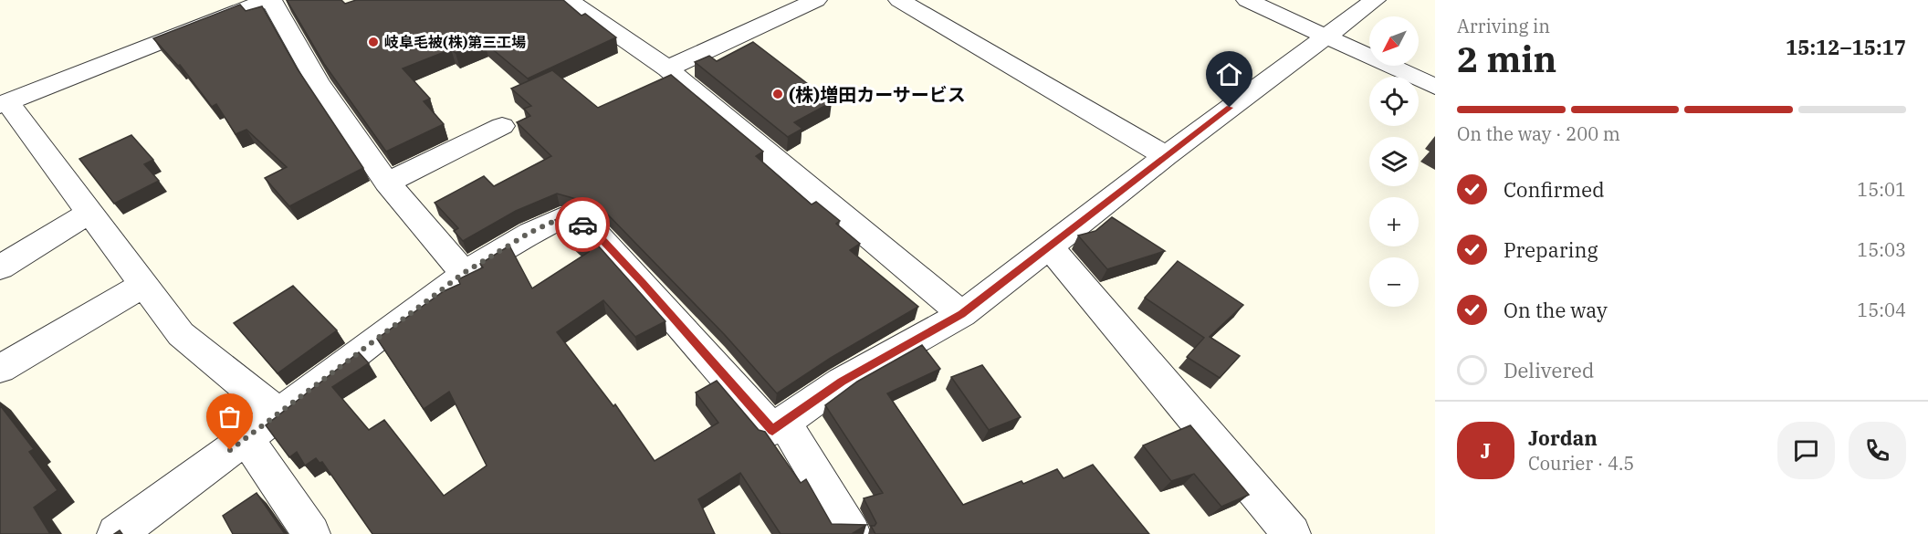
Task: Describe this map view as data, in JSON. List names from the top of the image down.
{
  "places": ["岐阜毛被(株)第三工場", "(株)増田カーサービス"],
  "north": "bottom left",
  "page": {
    "heading": ["2 min", "Arriving in", "15:12–15:17"],
    "panel": ["Jordan", "Courier · 4.5"],
    "map_buttons": ["+", "−"],
    "bar": "On the way · 200 m",
    "list": [
      ["Confirmed", "15:01"],
      ["Preparing", "15:03"],
      ["On the way", "15:04"],
      "Delivered"
    ],
    "round": "J"
  }
}
